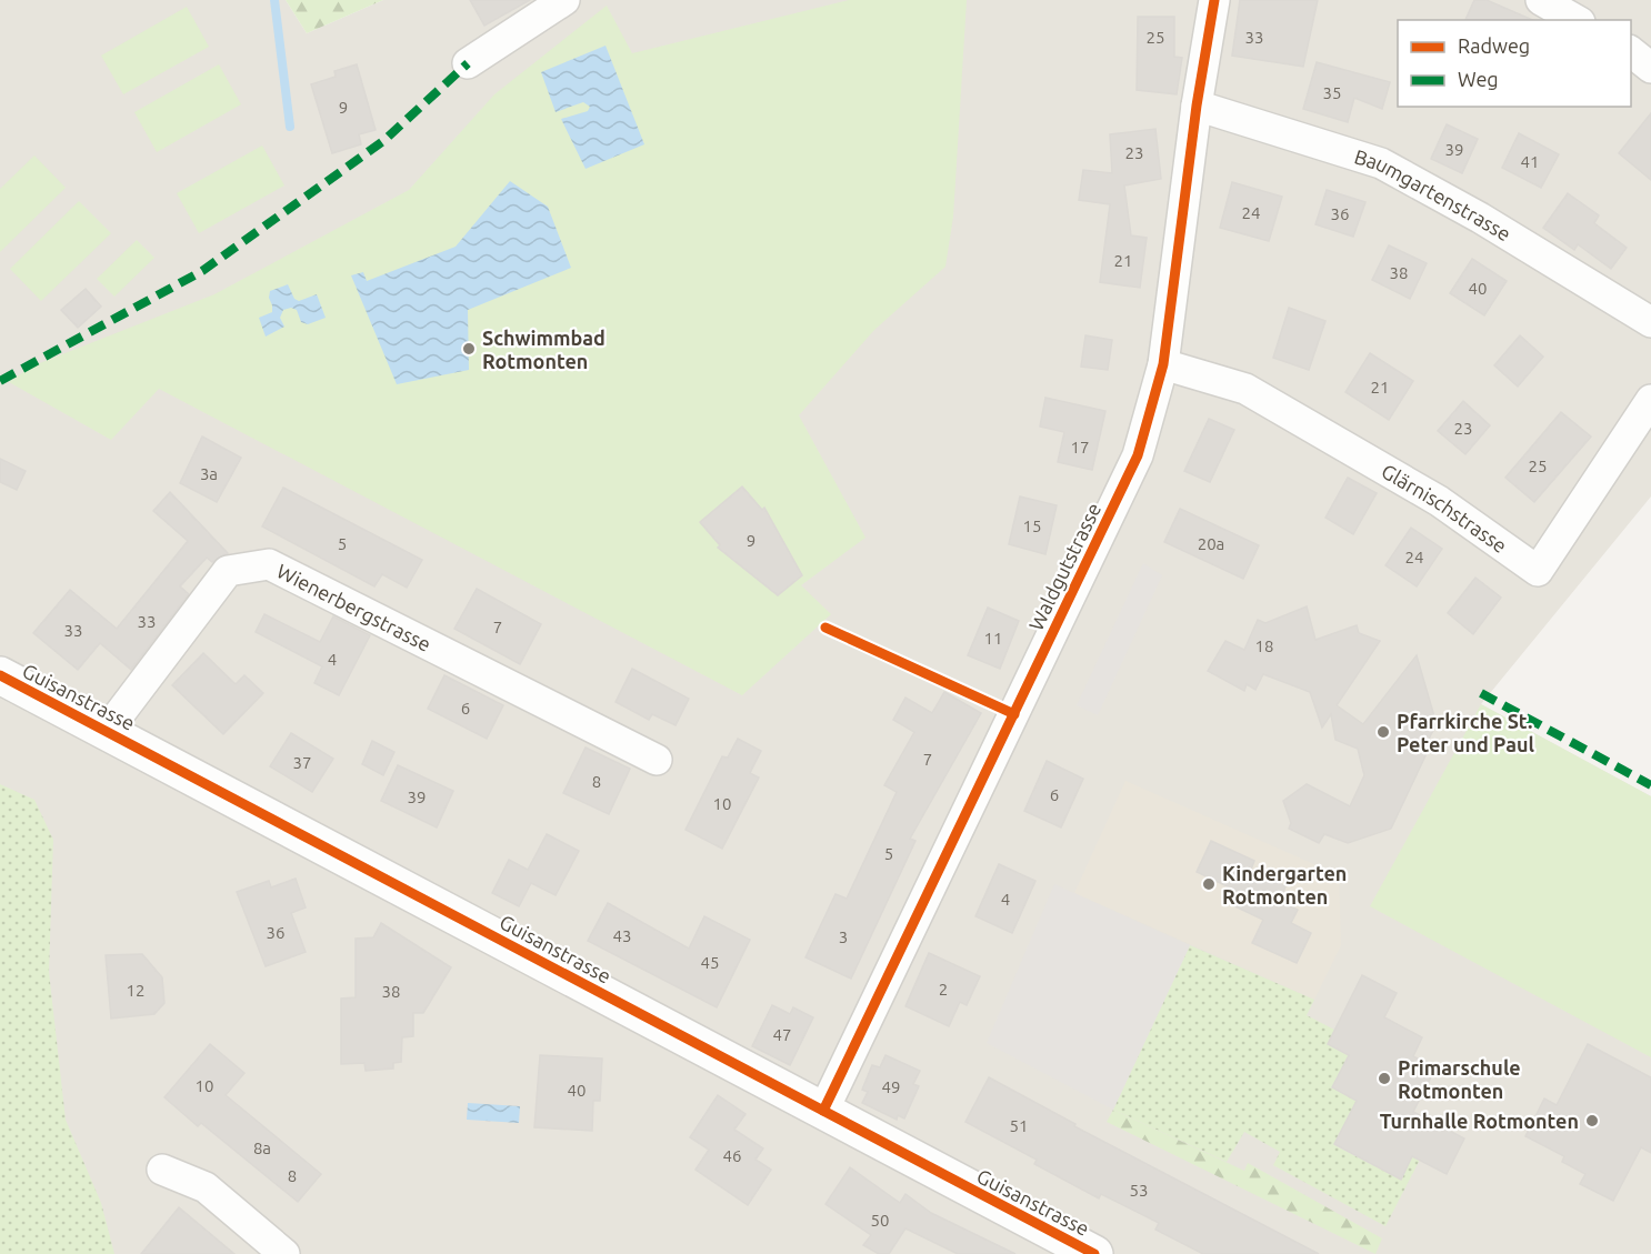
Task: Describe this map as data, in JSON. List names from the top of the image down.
{
  "streets": {
    "street": [
      "Baumgartenstrasse",
      "Glärnischstrasse",
      "Waldgutstrasse",
      "Wienerbergstrasse",
      "Guisanstrasse"
    ]
  },
  "crossings": [
    ["Baumgartenstrasse", "Waldgutstrasse"],
    ["Glärnischstrasse", "Waldgutstrasse"],
    ["Waldgutstrasse", "Guisanstrasse"],
    ["Wienerbergstrasse", "Guisanstrasse"]
  ],
  "places": [
    "Schwimmbad Rotmonten",
    "Pfarrkirche St. Peter und Paul",
    "Kindergarten Rotmonten",
    "Primarschule Rotmonten",
    "Turnhalle Rotmonten"
  ],
  "house_numbers": [
    "25",
    "33",
    "35",
    "9",
    "39",
    "23",
    "41",
    "24",
    "36",
    "21",
    "38",
    "40",
    "21",
    "23",
    "17",
    "25",
    "3a",
    "15",
    "9",
    "5",
    "20a",
    "24",
    "33",
    "7",
    "33",
    "11",
    "18",
    "4",
    "6",
    "7",
    "37",
    "8",
    "6",
    "39",
    "10",
    "5",
    "4",
    "36",
    "43",
    "3",
    "45",
    "2",
    "12",
    "38",
    "47",
    "10",
    "49",
    "40",
    "51",
    "8a",
    "46",
    "8",
    "53",
    "50"
  ],
  "legend": ["Radweg", "Weg"]
}
